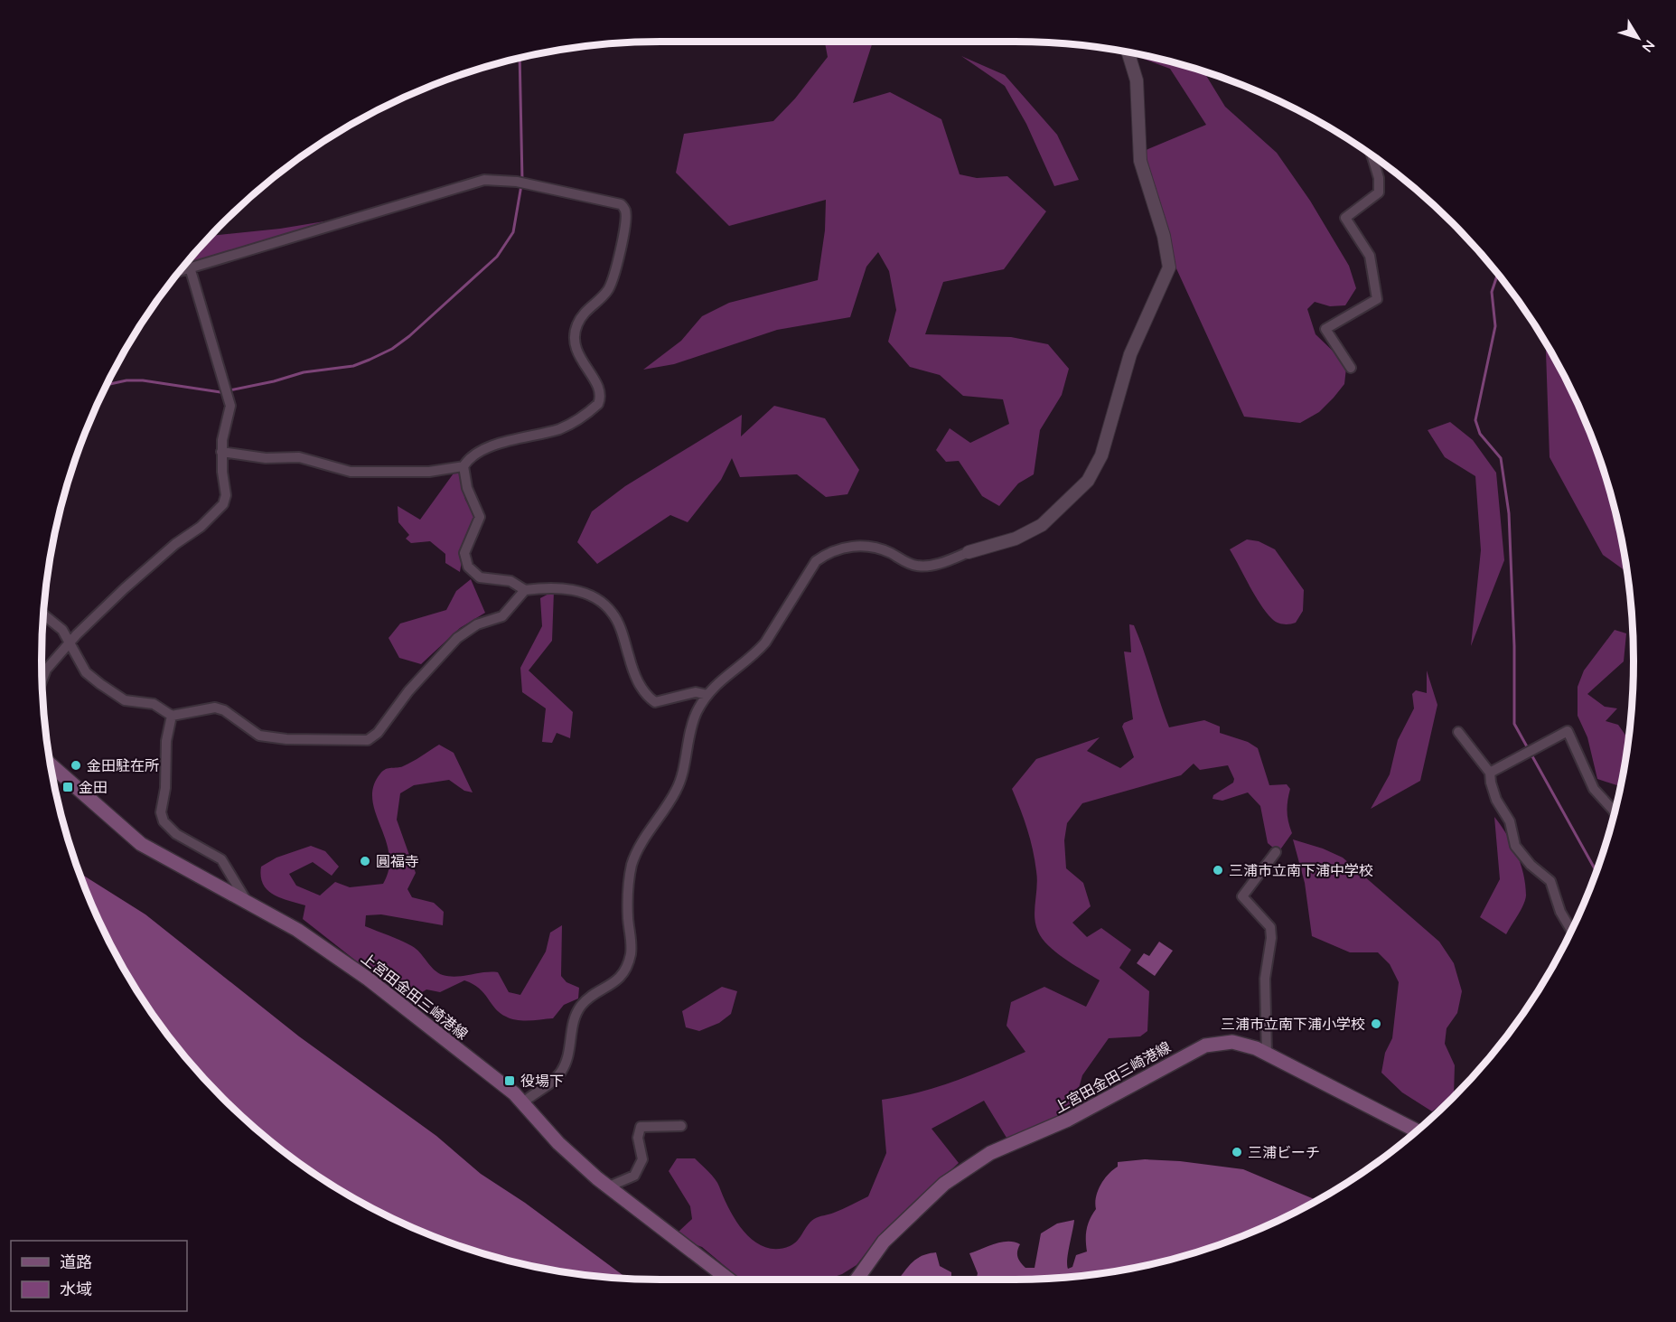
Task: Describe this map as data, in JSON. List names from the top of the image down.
{
  "streets": {
    "main road": ["上宮田金田三崎港線"]
  },
  "places": {
    "other": [
      "金田駐在所",
      "圓福寺",
      "三浦市立南下浦中学校",
      "三浦市立南下浦小学校",
      "三浦ビーチ"
    ],
    "transit": ["金田", "役場下"]
  },
  "legend": ["道路", "水域"],
  "north": "bottom right"
}
